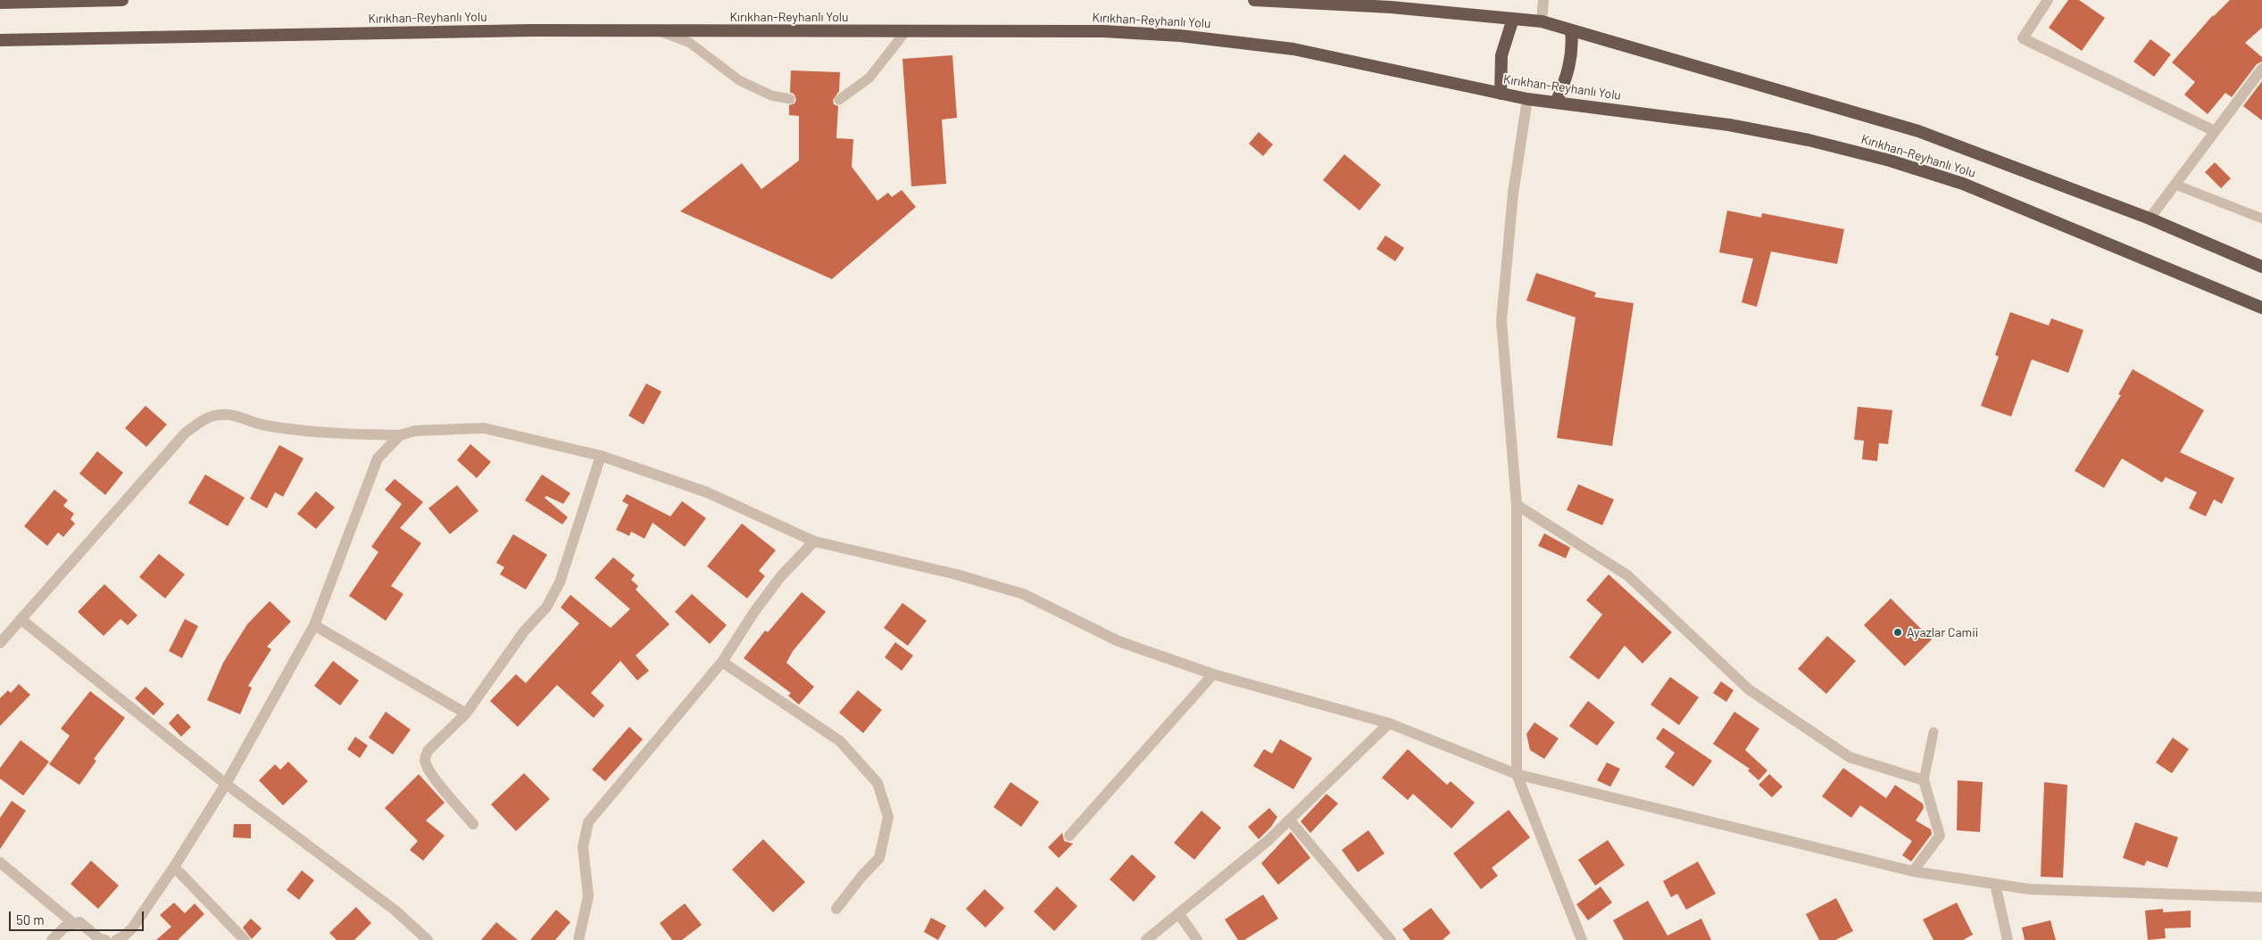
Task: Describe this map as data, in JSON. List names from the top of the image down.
{
  "streets": {
    "highway": ["Kırıkhan-Reyhanlı Yolu"]
  },
  "places": ["Ayazlar Camii"],
  "scale_bar": "50 m"
}
